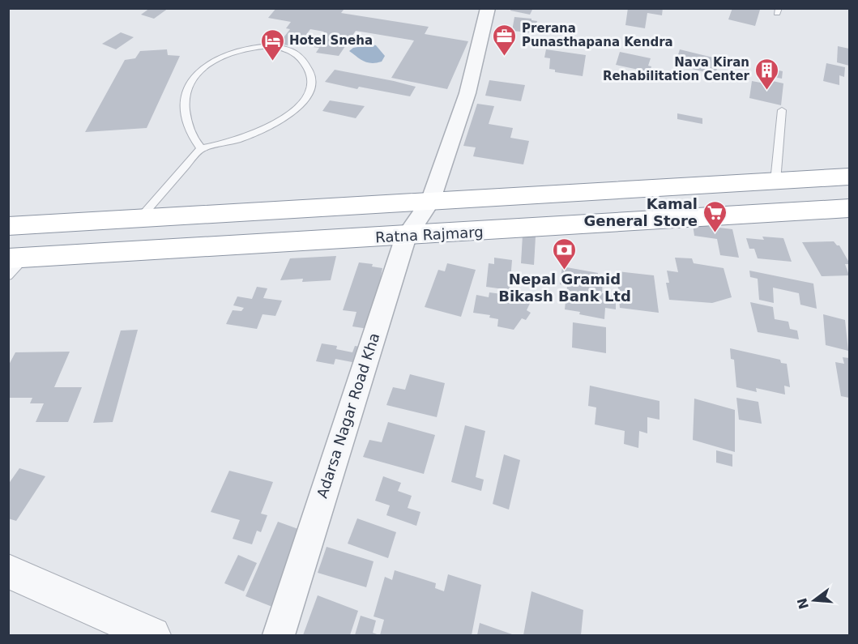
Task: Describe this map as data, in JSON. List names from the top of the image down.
{
  "streets": {
    "highway": ["Ratna Rajmarg"],
    "street": ["Adarsa Nagar Road Kha"]
  },
  "crossings": [
    ["Ratna Rajmarg", "Adarsa Nagar Road Kha"]
  ],
  "places": {
    "office": ["Prerana Punasthapana Kendra"],
    "hotel": ["Hotel Sneha"],
    "building": ["Nava Kiran Rehabilitation Center"],
    "supermarket": ["Kamal General Store"],
    "bank": ["Nepal Gramid Bikash Bank Ltd"]
  },
  "north": "left"
}
